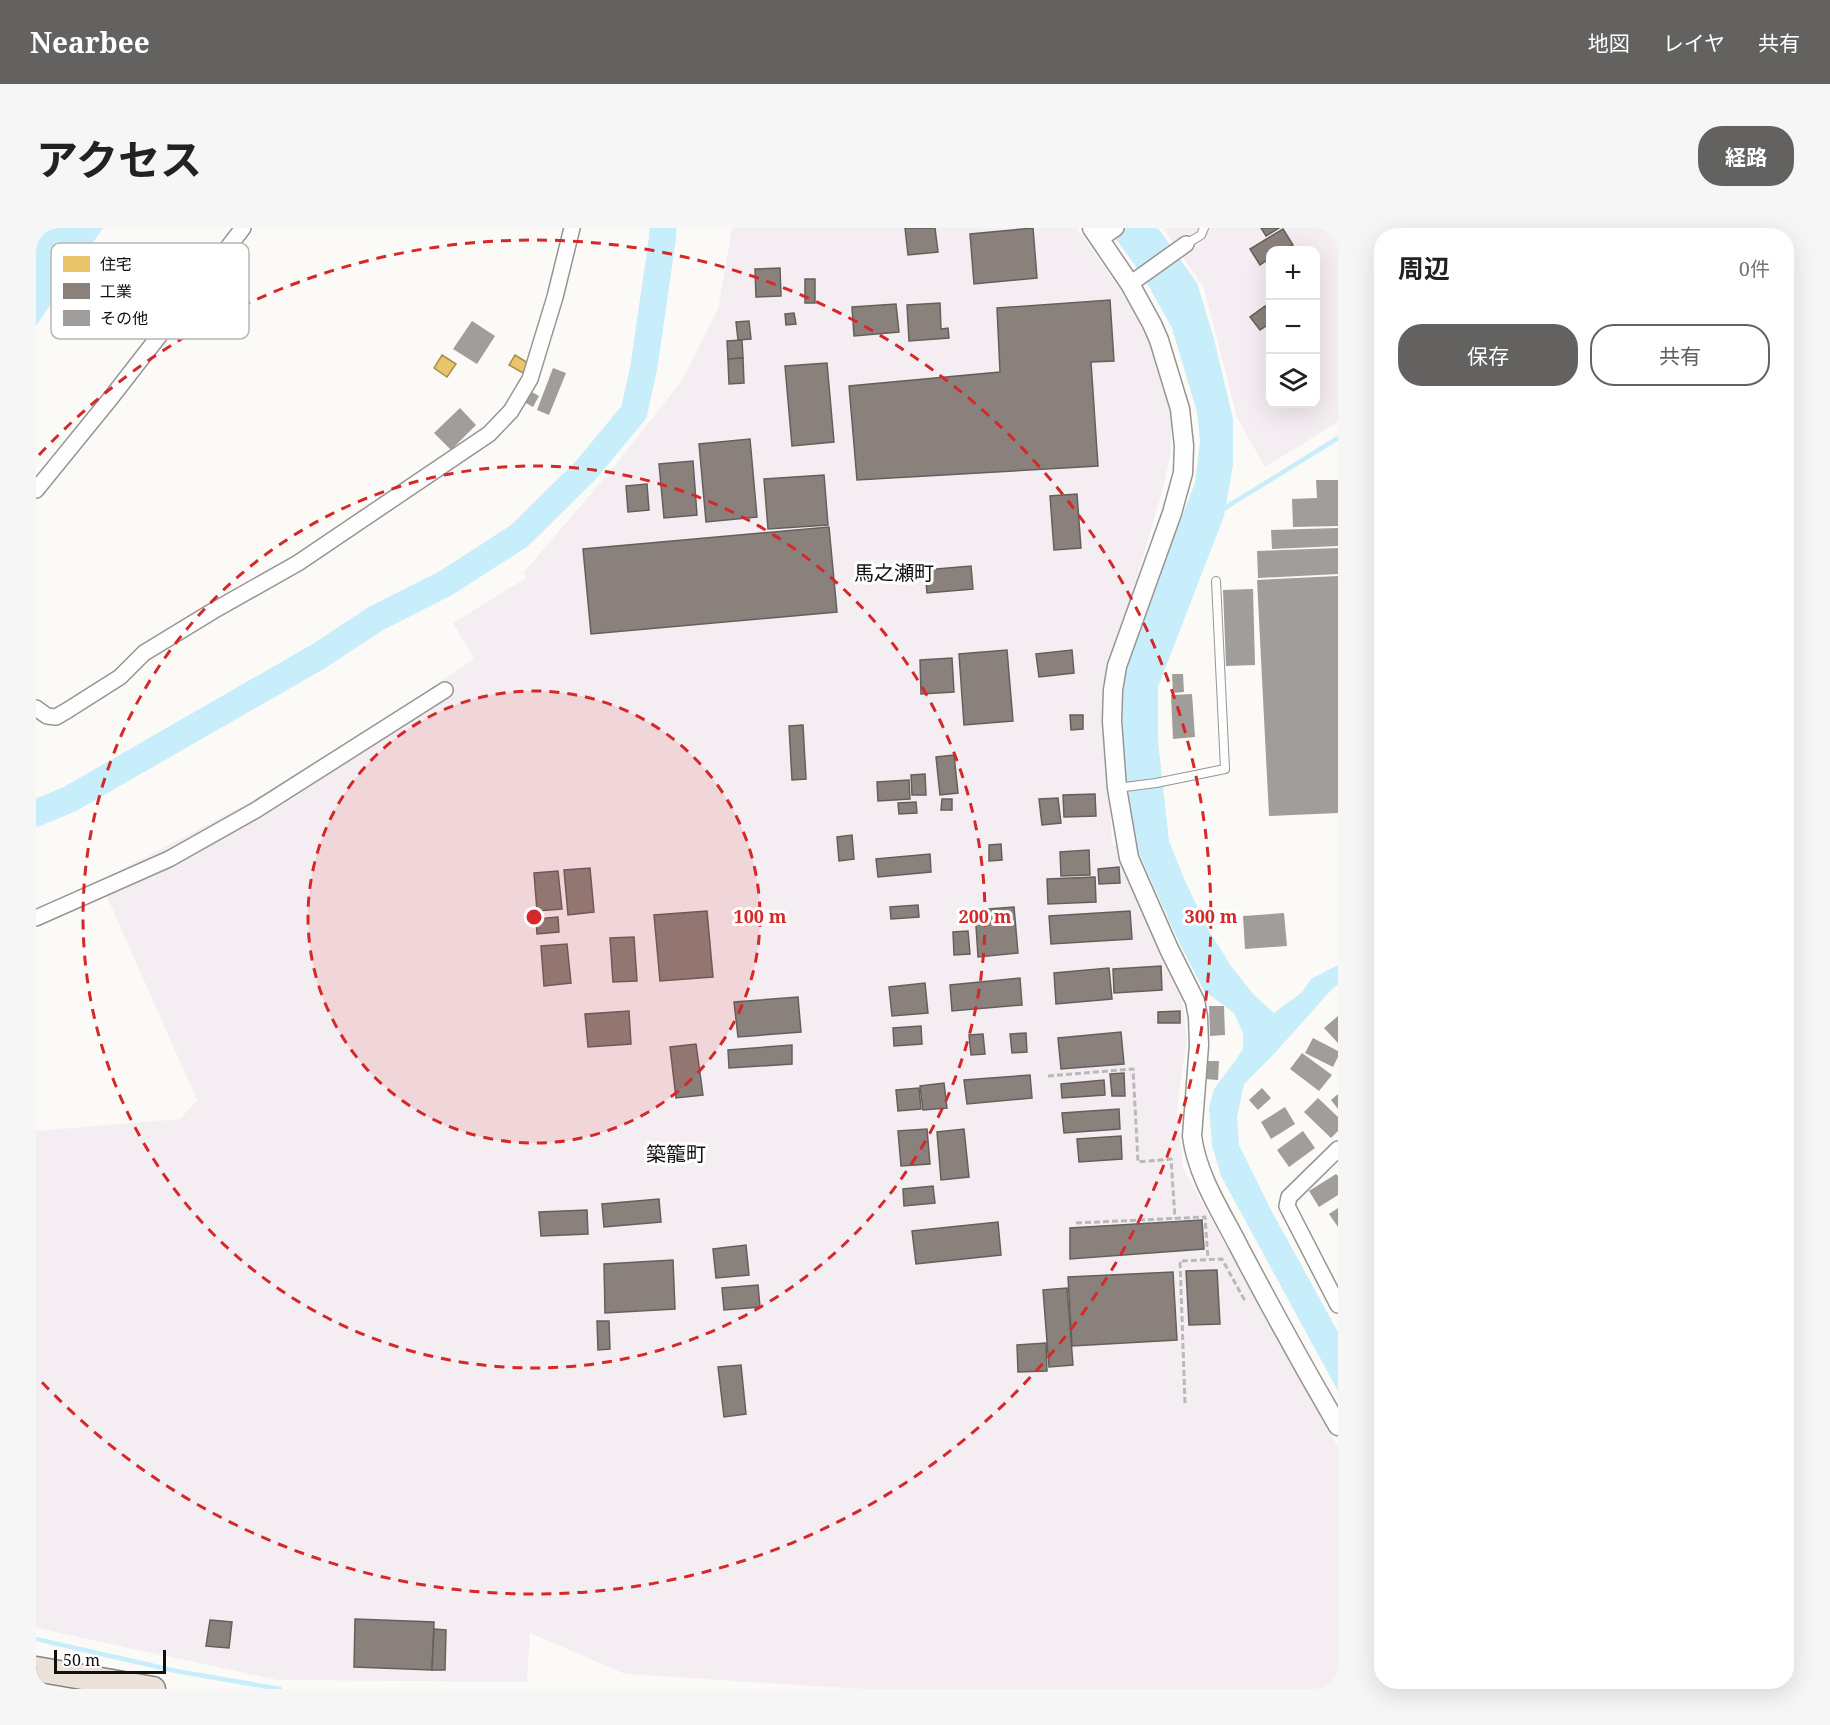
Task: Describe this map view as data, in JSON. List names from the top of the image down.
{
  "districts": ["馬之瀬町", "築籠町"],
  "legend": ["住宅", "工業", "その他"],
  "scale_bar": "50 m",
  "page": {
    "header": "Nearbee",
    "nav": ["地図", "レイヤ", "共有"],
    "title": "アクセス",
    "buttons": [
      "経路",
      ["保存", "共有"]
    ],
    "heading": ["周辺", "0件"],
    "map_buttons": ["+", "−"],
    "scale": "50 m"
  },
  "rings": ["100 m", "200 m", "300 m"]
}
